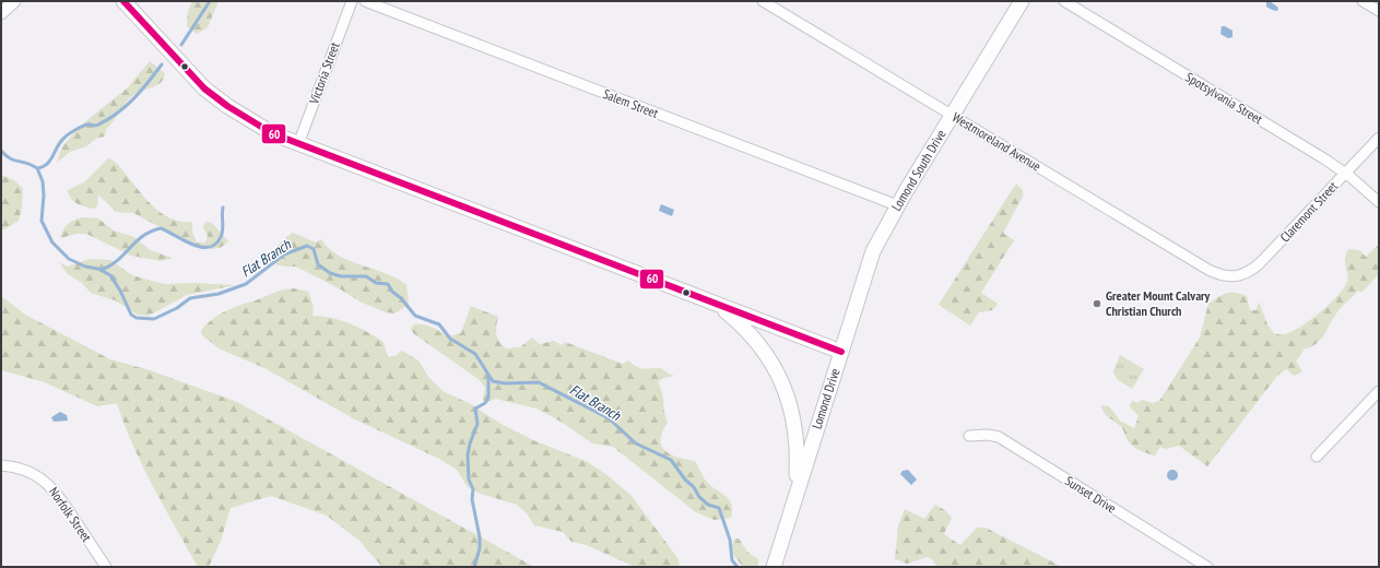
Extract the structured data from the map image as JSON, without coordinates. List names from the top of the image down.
{
  "streets": {
    "main road": ["Lomond South Drive", "Lomond Drive"],
    "street": [
      "Victoria Street",
      "Spotsylvania Street",
      "Salem Street",
      "Westmoreland Avenue",
      "Claremont Street",
      "Sunset Drive",
      "Norfolk Street"
    ]
  },
  "crossings": [
    ["Victoria Street", "Lomond Drive"],
    ["Spotsylvania Street", "Claremont Street"],
    ["Salem Street", "Lomond South Drive"],
    ["Westmoreland Avenue", "Lomond South Drive"],
    ["Westmoreland Avenue", "Claremont Street"],
    ["Lomond South Drive", "Lomond Drive"]
  ],
  "water": ["Flat Branch"],
  "places": ["Greater Mount Calvary Christian Church"],
  "lines": ["transit line 60"]
}
